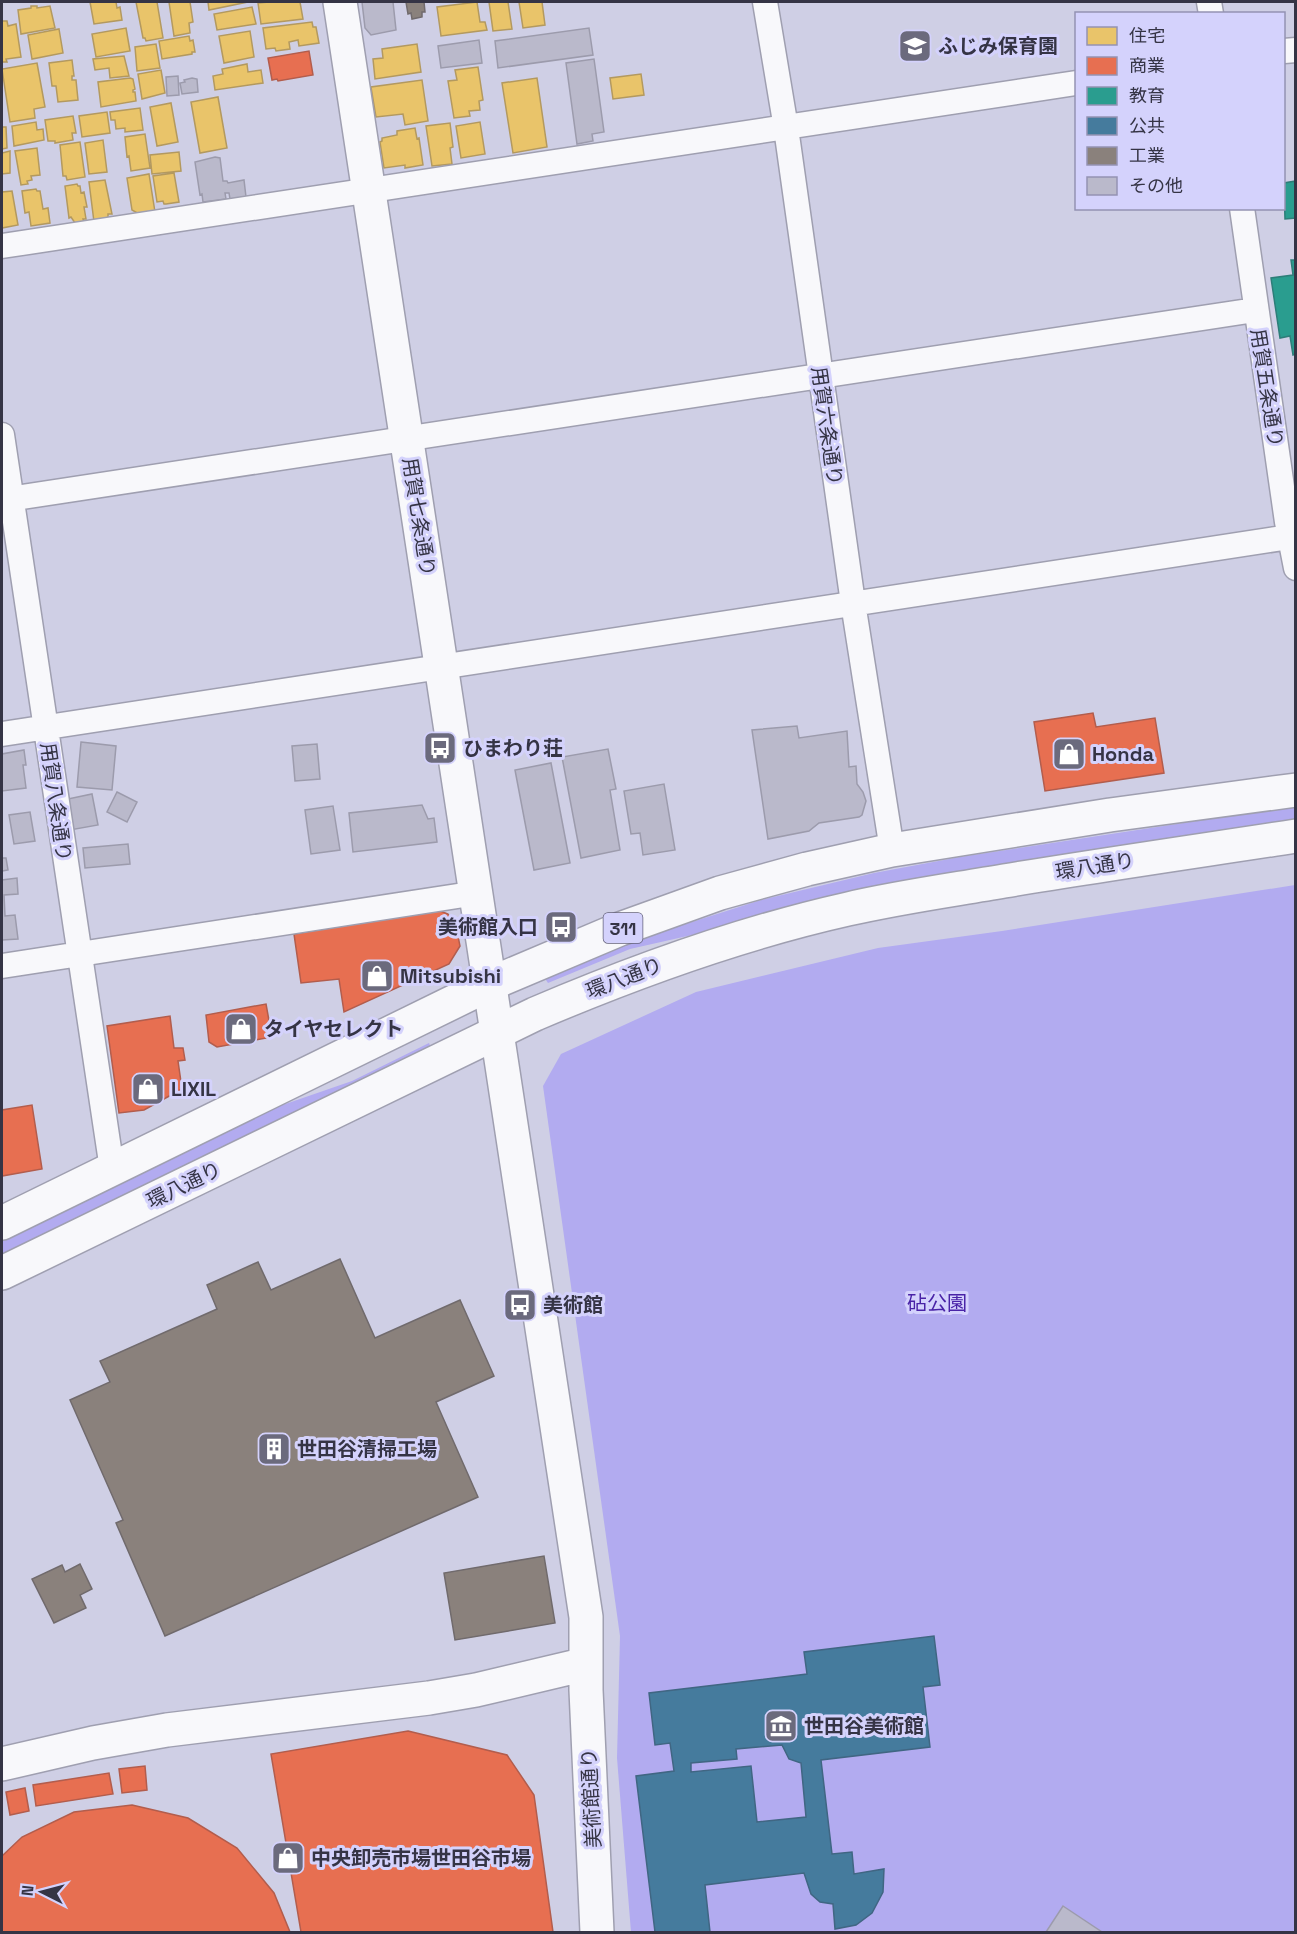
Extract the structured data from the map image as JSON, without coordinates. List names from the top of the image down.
{
  "streets": {
    "main road": [
      "用賀七条通り",
      "環八通り",
      "311",
      "美術館通り"
    ],
    "street": ["用賀五条通り", "用賀六条通り", "用賀八条通り"]
  },
  "crossings": [
    ["用賀六条通り", "311"],
    ["用賀七条通り", "環八通り"],
    ["用賀七条通り", "311"],
    ["用賀七条通り", "美術館通り"],
    ["用賀八条通り", "311"],
    ["環八通り", "美術館通り"]
  ],
  "parks": ["砧公園"],
  "places": {
    "school or university": ["ふじみ保育園"],
    "bus stop": ["ひまわり荘", "美術館入口", "美術館"],
    "shop": [
      "Honda",
      "Mitsubishi",
      "タイヤセレクト",
      "LIXIL",
      "中央卸売市場世田谷市場"
    ],
    "building": ["世田谷清掃工場"],
    "museum": ["世田谷美術館"]
  },
  "legend": [
    "住宅",
    "商業",
    "教育",
    "公共",
    "工業",
    "その他"
  ],
  "north": "left"
}
